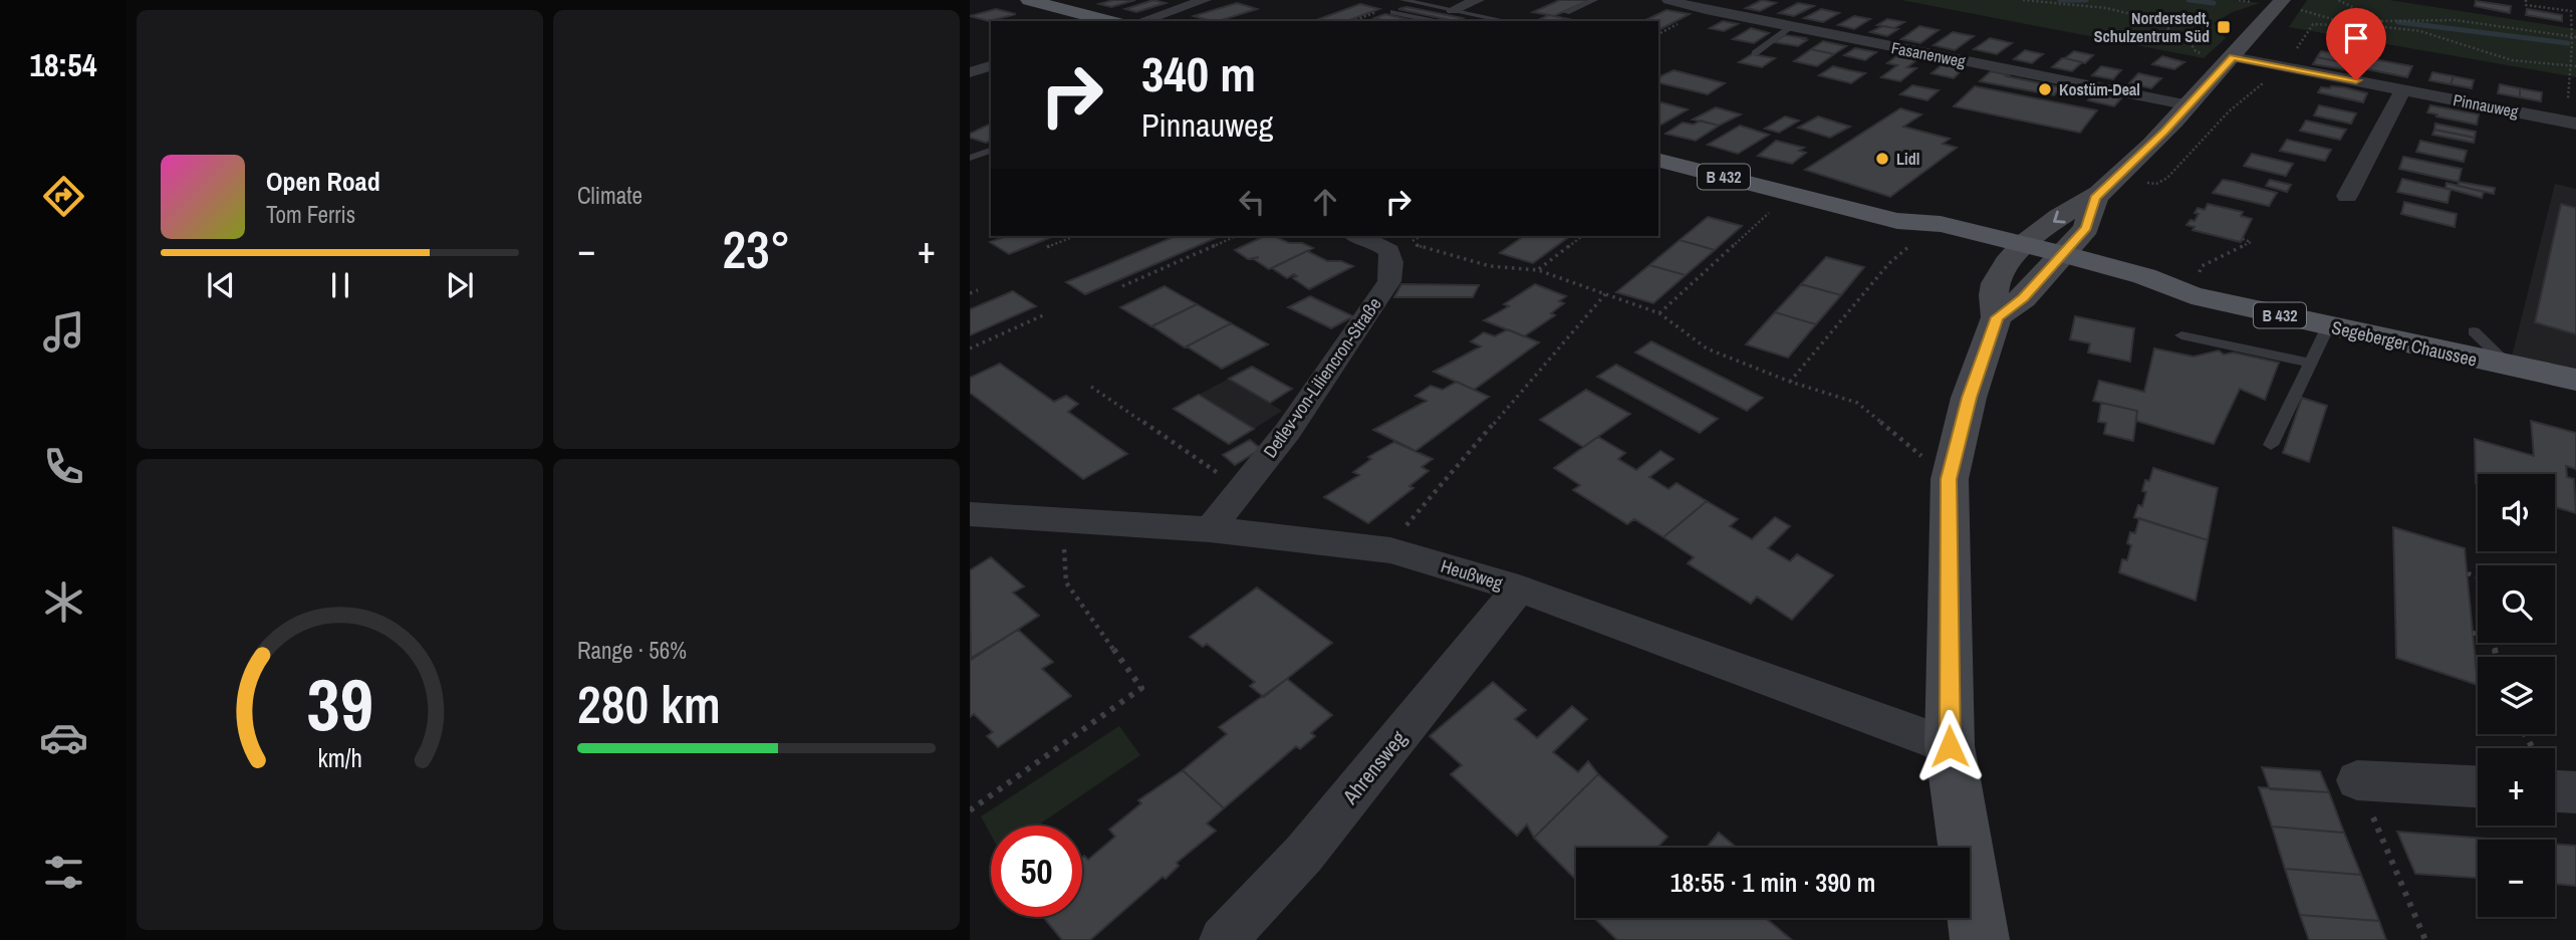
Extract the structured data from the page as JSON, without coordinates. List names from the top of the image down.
{
  "streets": {
    "main road": ["B 432", "Segeberger Chaussee"],
    "street": [
      "Fasanenweg",
      "Pinnauweg",
      "Detlev-von-Liliencron-Straße",
      "Heußweg",
      "Ahrensweg"
    ]
  },
  "crossings": [
    ["Detlev-von-Liliencron-Straße", "Heußweg"],
    ["Heußweg", "Ahrensweg"]
  ],
  "places": {
    "transit": ["Norderstedt, Schulzentrum Süd"],
    "other": ["Kostüm-Deal", "Lidl"]
  },
  "page": {
    "tabs": "18:54",
    "tile": [
      "Climate",
      ["Range · 56%", "280 km"]
    ],
    "turn": ["340 m", "Pinnauweg"],
    "song": ["Open Road", "Tom Ferris"],
    "heat": ["−", "23°", "+"],
    "map_buttons": ["+", "−"],
    "limit": "50",
    "trip": "18:55 · 1 min · 390 m",
    "gauge": ["39", "km/h"]
  }
}
